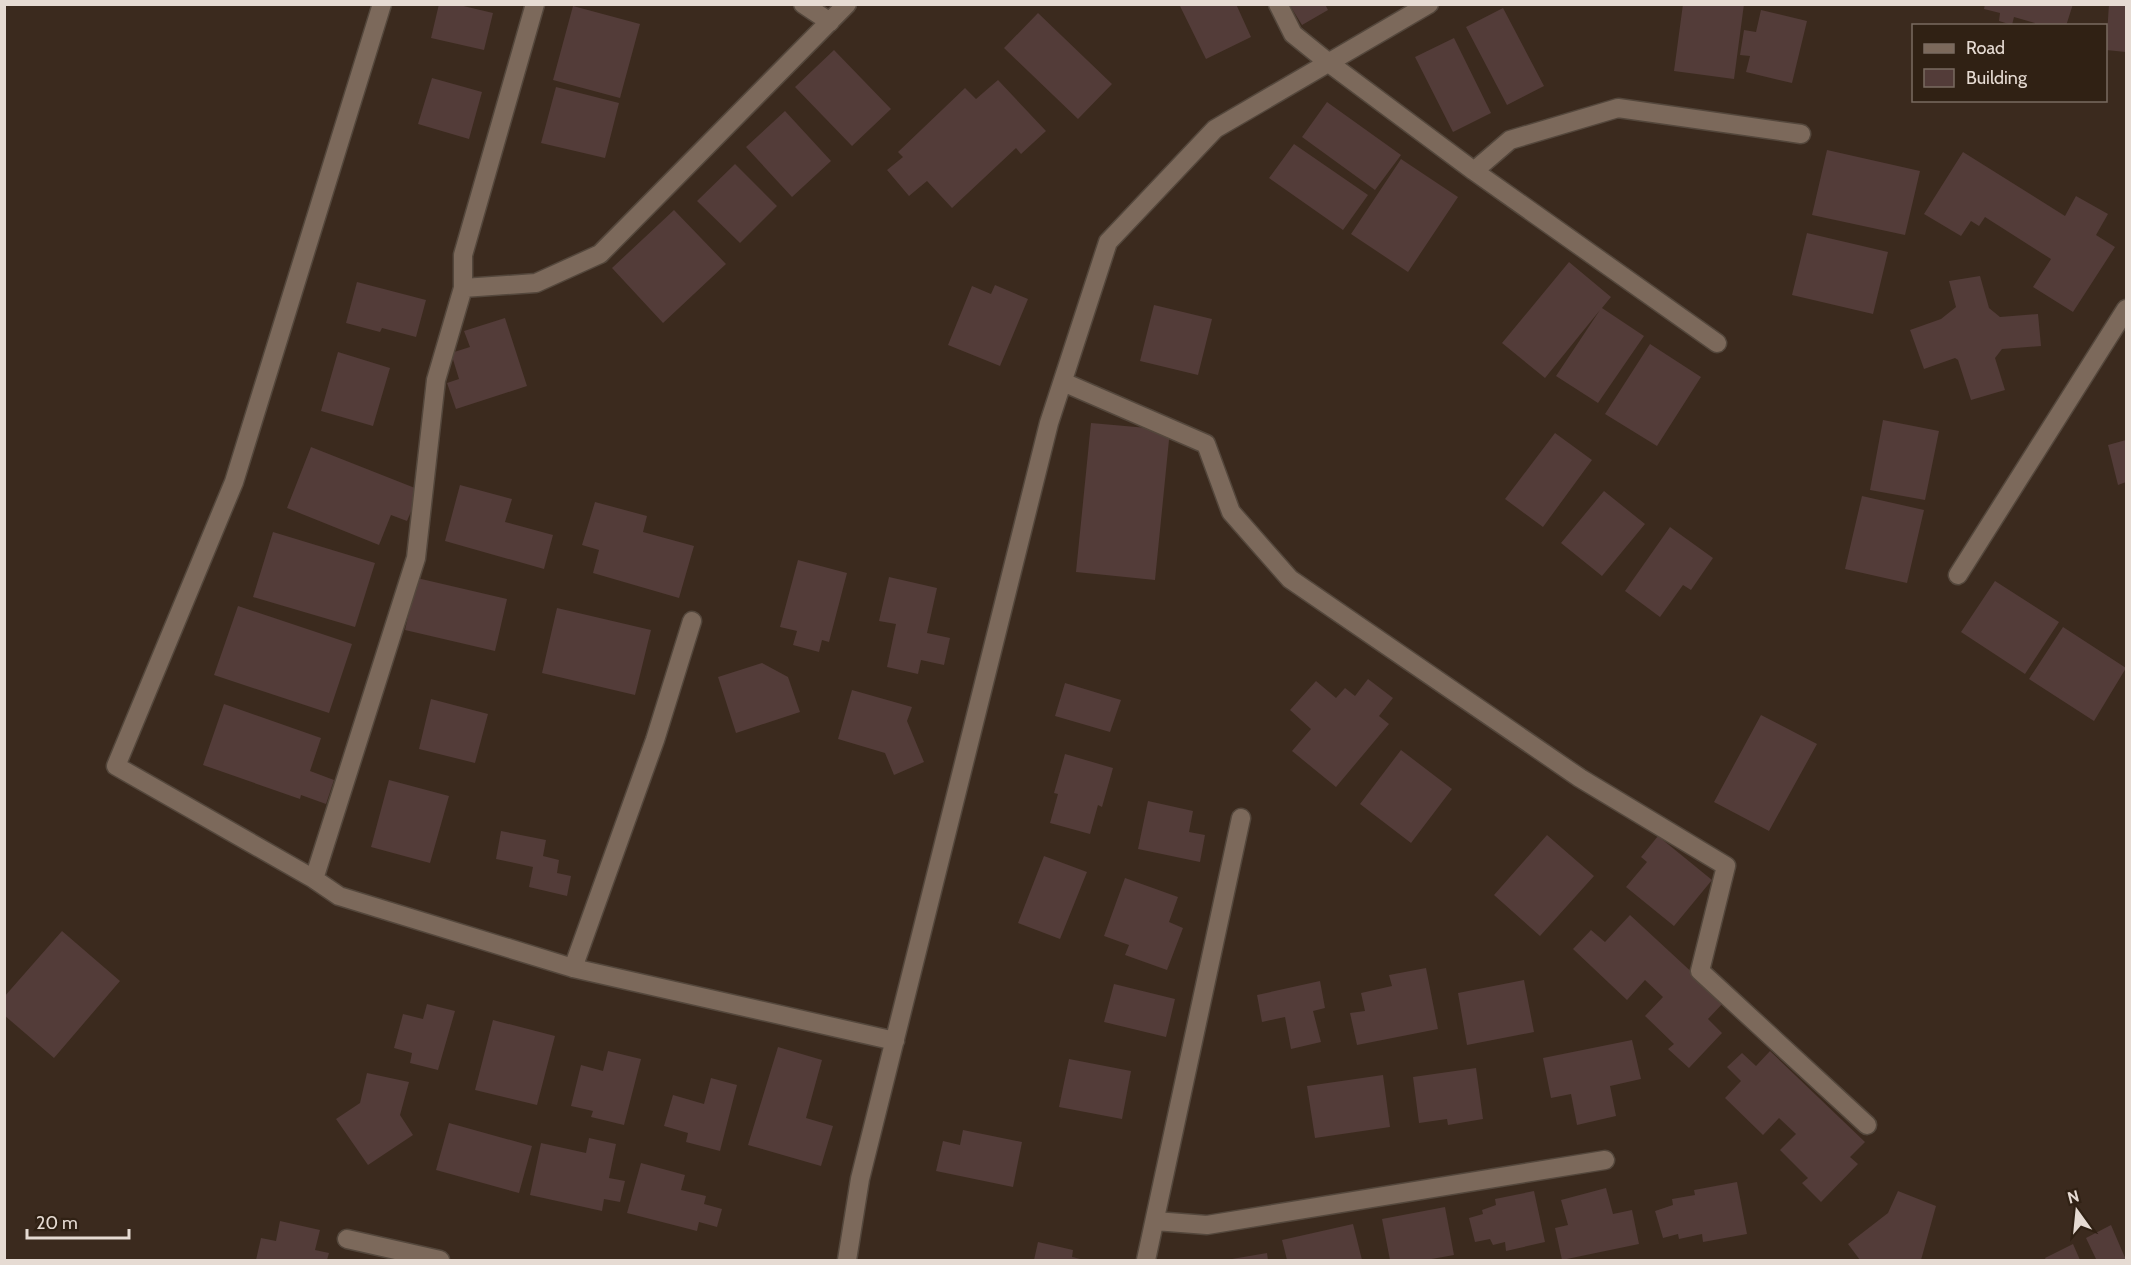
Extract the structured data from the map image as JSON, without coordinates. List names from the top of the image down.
{
  "legend": ["Road", "Building"],
  "scale_bar": "20 m",
  "north": "top"
}
